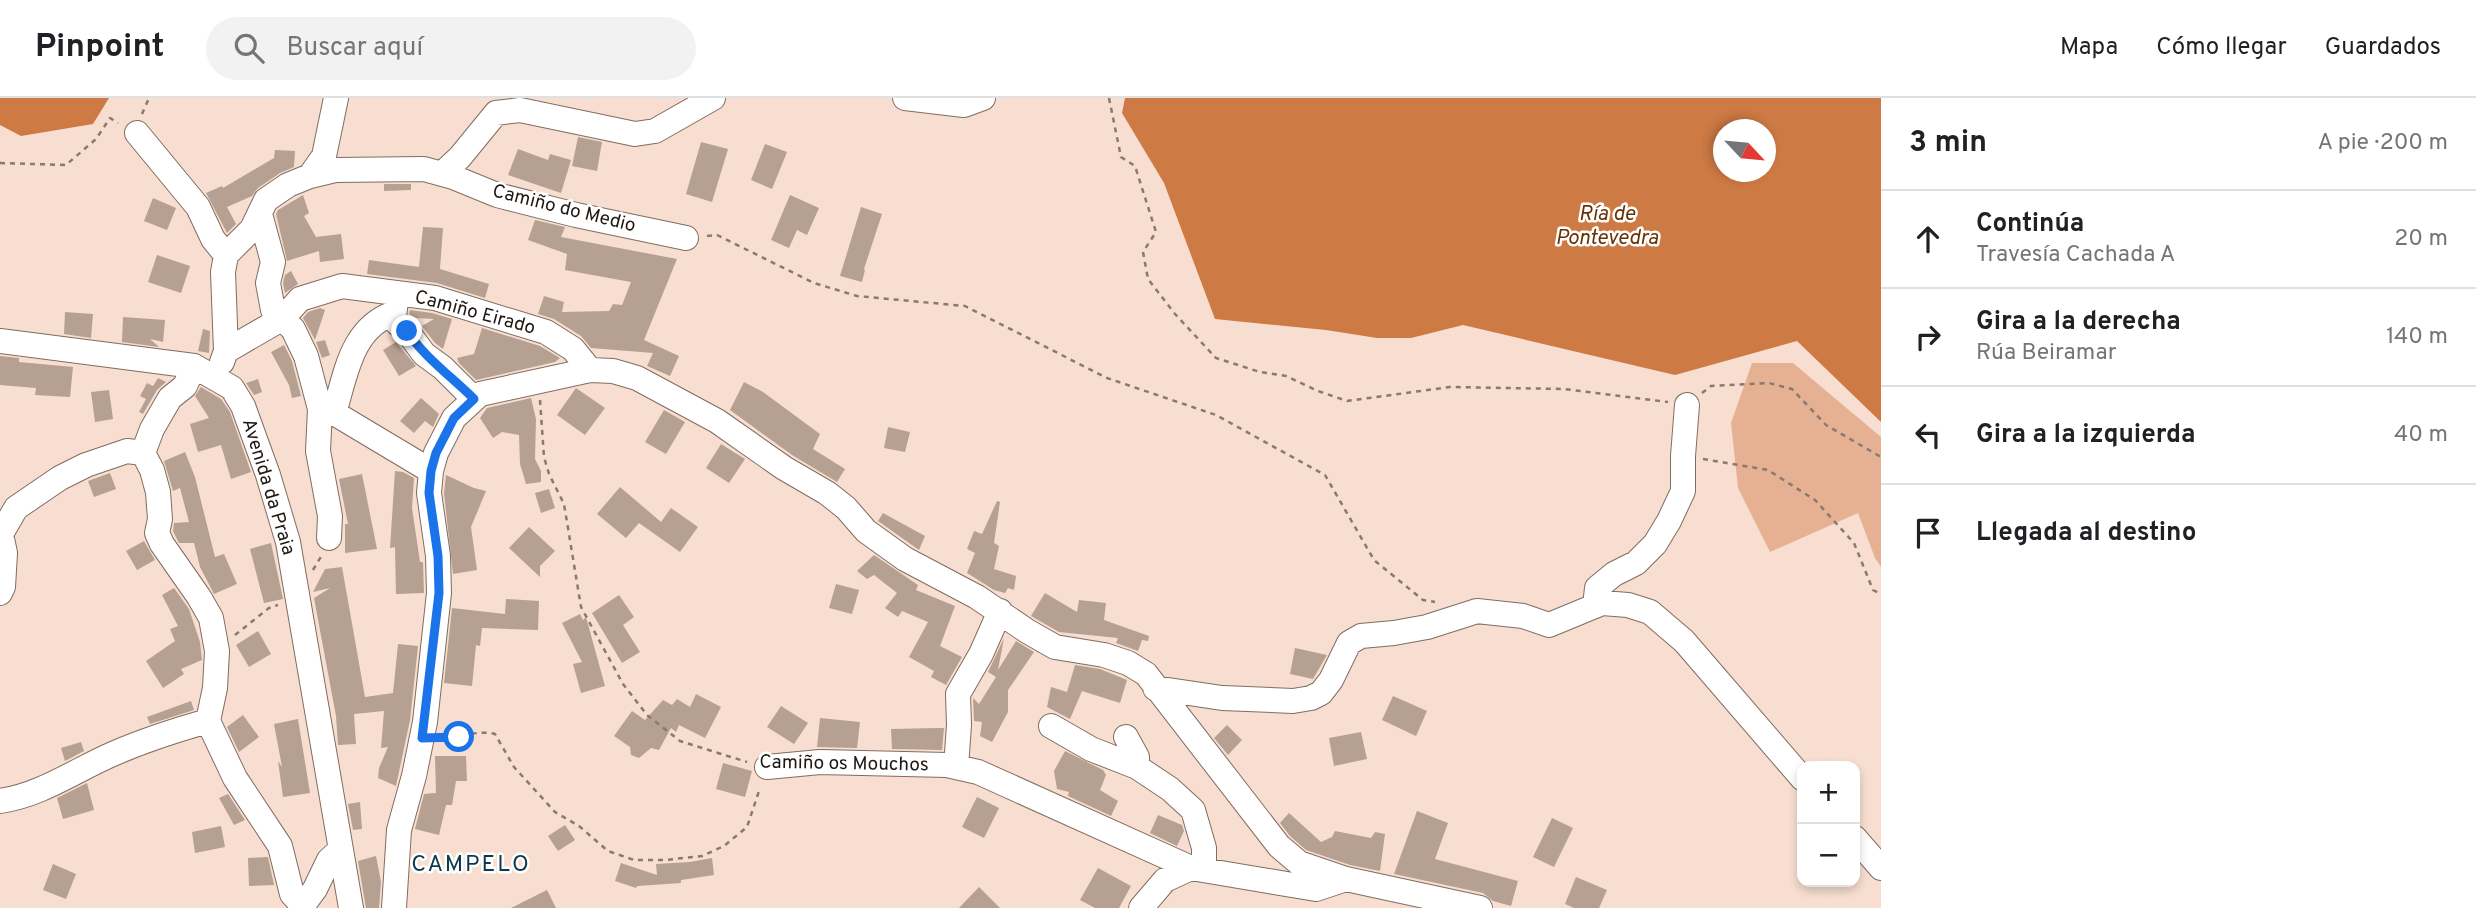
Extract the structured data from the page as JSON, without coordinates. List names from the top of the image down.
{
  "streets": {
    "street": [
      "Camiño do Medio",
      "Camiño Eirado",
      "Avenida da Praia",
      "Camiño os Mouchos"
    ]
  },
  "districts": ["CAMPELO"],
  "water": ["Ría de Pontevedra"],
  "north": "bottom right",
  "page": {
    "header": "Pinpoint",
    "search": "Buscar aquí",
    "nav": ["Mapa", "Cómo llegar", "Guardados"],
    "heading": ["3 min", "A pie · 200 m"],
    "list": [
      ["Continúa", "Travesía Cachada A", "20 m"],
      ["Gira a la derecha", "Rúa Beiramar", "140 m"],
      ["Gira a la izquierda", "40 m"],
      "Llegada al destino"
    ],
    "map_buttons": ["+", "−"]
  }
}
